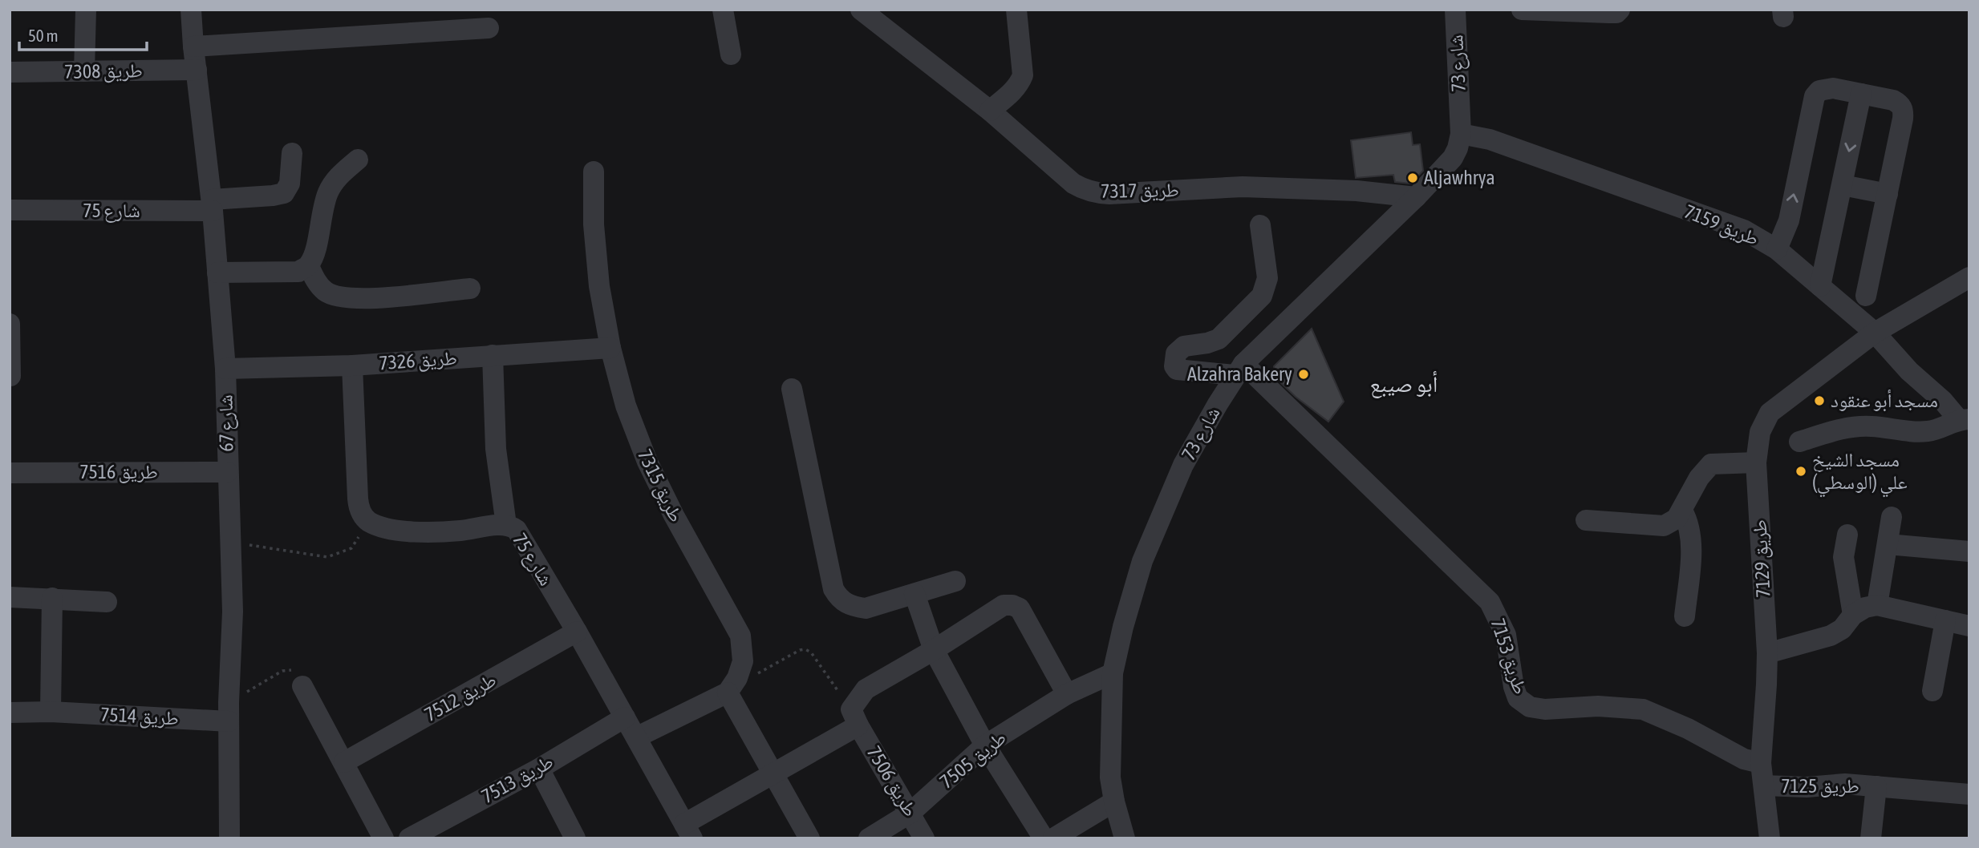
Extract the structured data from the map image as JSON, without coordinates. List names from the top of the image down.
{
  "streets": {
    "street": [
      "شارع 73",
      "طريق 7308",
      "طريق 7317",
      "شارع 75",
      "طريق 7159",
      "طريق 7326",
      "شارع 67",
      "طريق 7516",
      "طريق 7315",
      "طريق 7129",
      "طريق 7153",
      "طريق 7512",
      "طريق 7514",
      "طريق 7505",
      "طريق 7513",
      "طريق 7506",
      "طريق 7125"
    ]
  },
  "crossings": [
    ["شارع 73", "طريق 7317"],
    ["شارع 73", "طريق 7159"],
    ["شارع 73", "طريق 7153"],
    ["شارع 73", "طريق 7505"],
    ["طريق 7308", "شارع 67"],
    ["شارع 75", "شارع 67"],
    ["شارع 75", "طريق 7512"],
    ["شارع 75", "طريق 7505"],
    ["شارع 75", "طريق 7513"],
    ["شارع 75", "طريق 7506"],
    ["طريق 7159", "طريق 7129"],
    ["طريق 7326", "شارع 67"],
    ["طريق 7326", "طريق 7315"],
    ["شارع 67", "طريق 7516"],
    ["شارع 67", "طريق 7514"],
    ["طريق 7129", "طريق 7153"],
    ["طريق 7129", "طريق 7125"],
    ["طريق 7505", "طريق 7506"]
  ],
  "districts": ["أبو صيبع"],
  "places": [
    "Aljawhrya",
    "Alzahra Bakery",
    "مسجد أبو عنقود",
    "مسجد الشيخ علي (الوسطي)"
  ],
  "scale_bar": "50 m"
}
